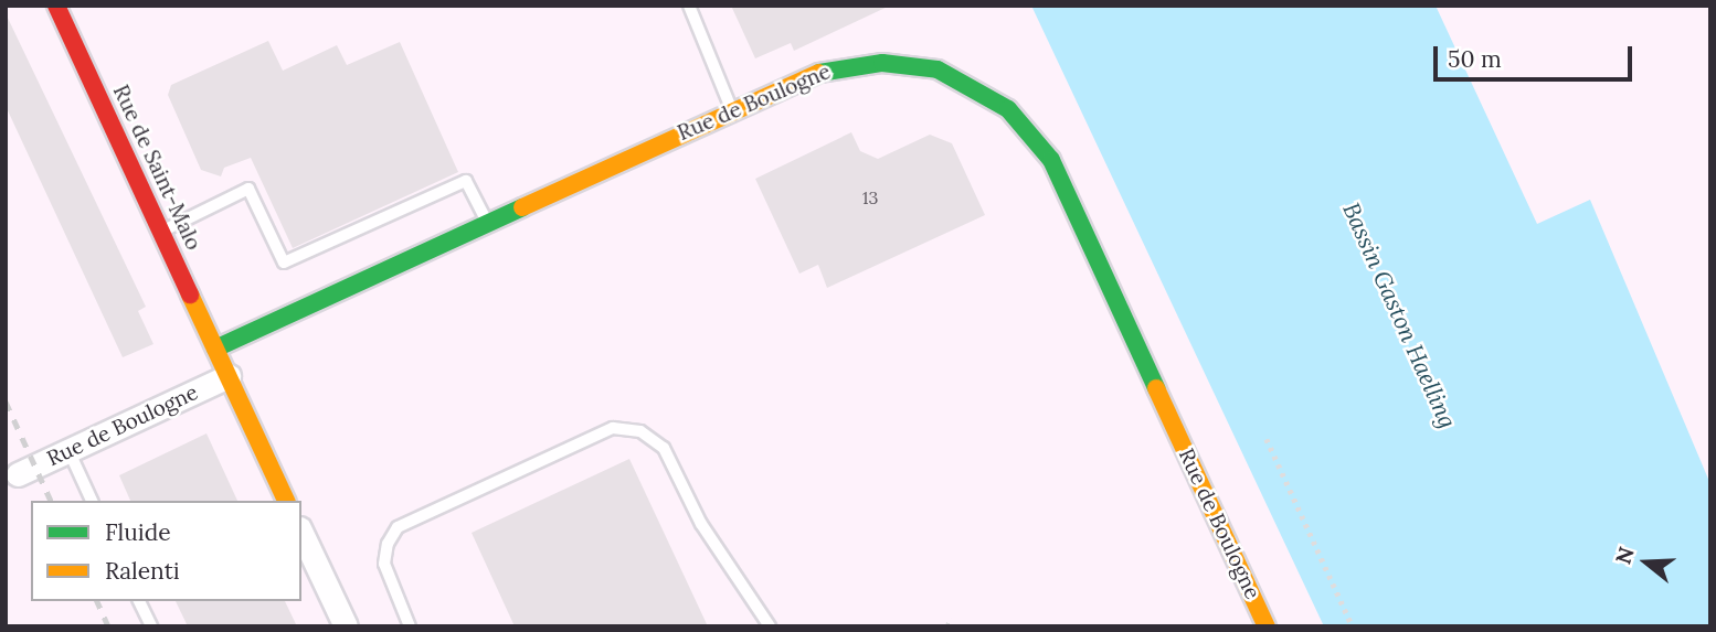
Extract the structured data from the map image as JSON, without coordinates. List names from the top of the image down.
{
  "streets": {
    "street": ["Rue de Boulogne", "Rue de Saint-Malo"]
  },
  "crossings": [
    ["Rue de Boulogne", "Rue de Saint-Malo"]
  ],
  "water": ["Bassin Gaston Haelling"],
  "house_numbers": ["13"],
  "legend": ["Fluide", "Ralenti"],
  "scale_bar": "50 m",
  "north": "left"
}
